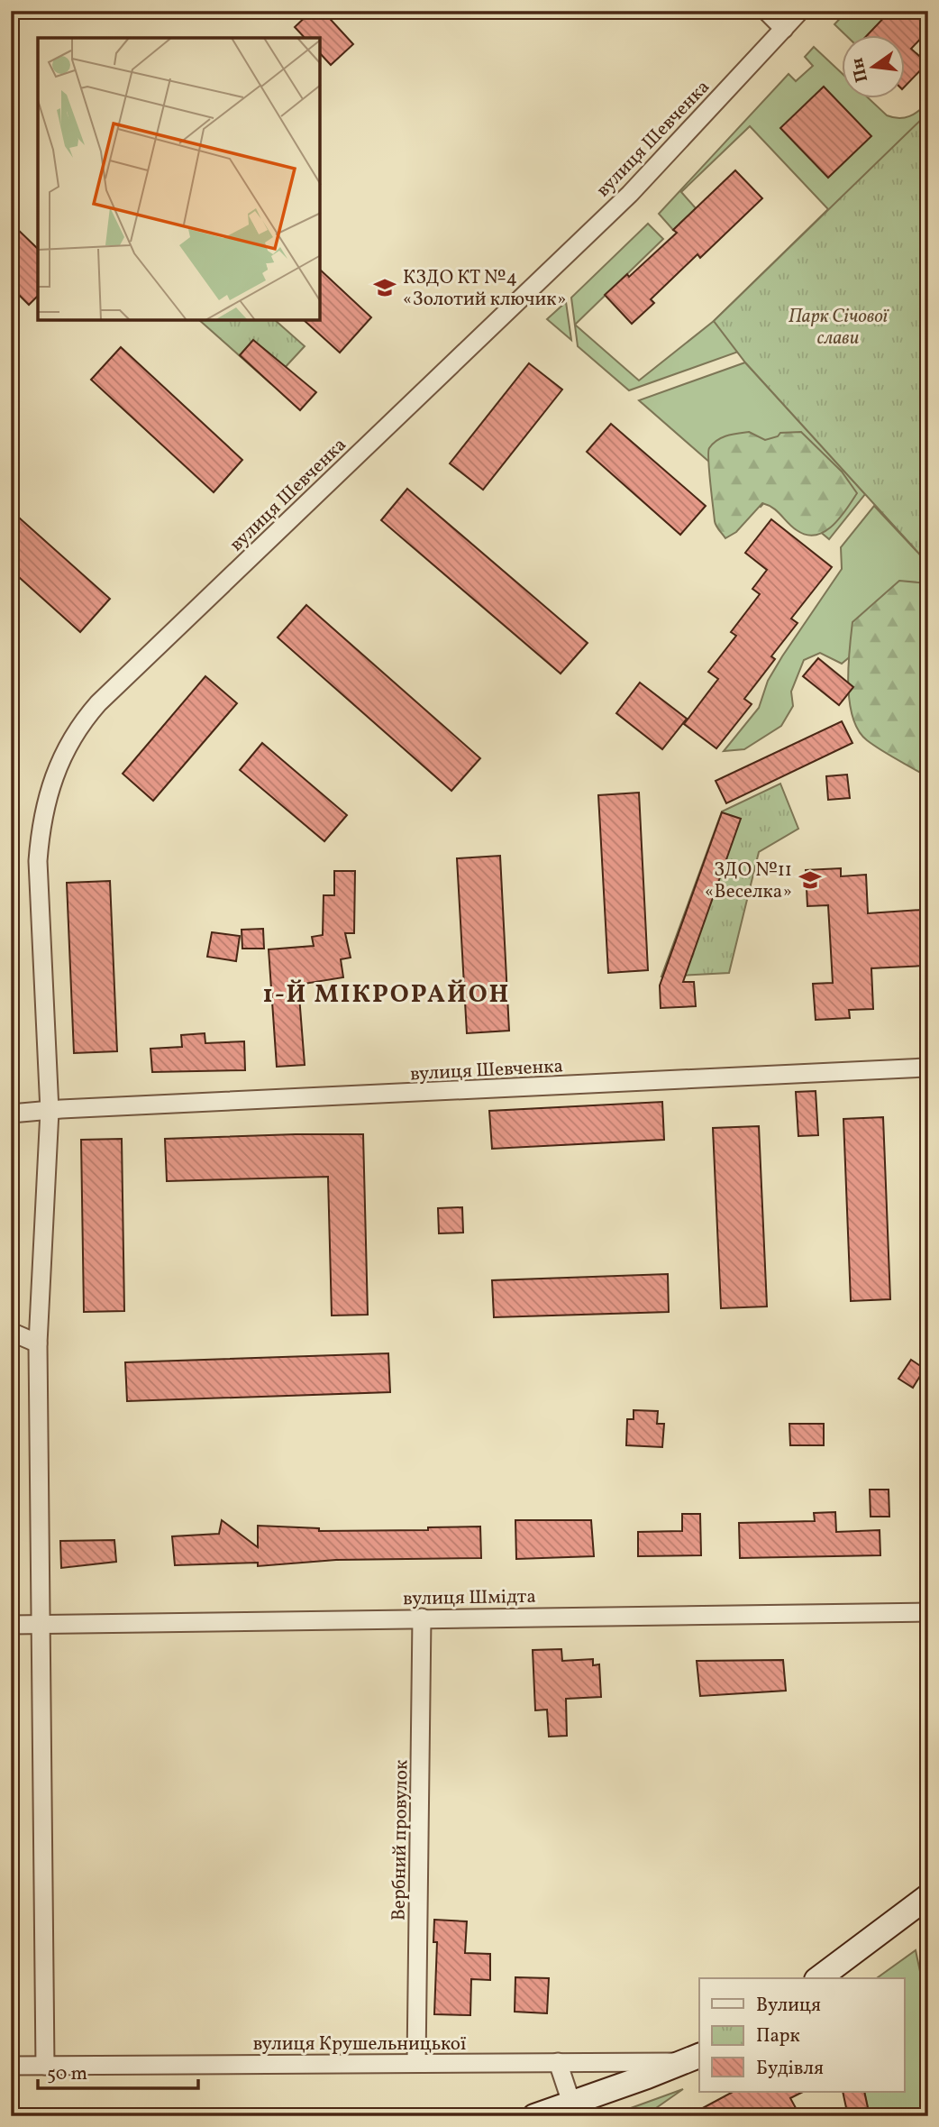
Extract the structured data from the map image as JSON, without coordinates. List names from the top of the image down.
{
  "streets": {
    "street": [
      "вулиця Шевченка",
      "вулиця Шмідта",
      "Вербний провулок",
      "вулиця Крушельницької"
    ]
  },
  "crossings": [
    ["вулиця Шевченка", "вулиця Шмідта"],
    ["вулиця Шевченка", "вулиця Крушельницької"],
    ["вулиця Шмідта", "Вербний провулок"],
    ["Вербний провулок", "вулиця Крушельницької"]
  ],
  "districts": ["1-Й МІКРОРАЙОН"],
  "parks": ["Парк Січової слави"],
  "places": {
    "school or university": ["КЗДО КТ №4 «Золотий ключик»", "ЗДО №11 «Веселка»"]
  },
  "legend": ["Вулиця", "Парк", "Будівля"],
  "scale_bar": "50 m",
  "north": "left"
}
